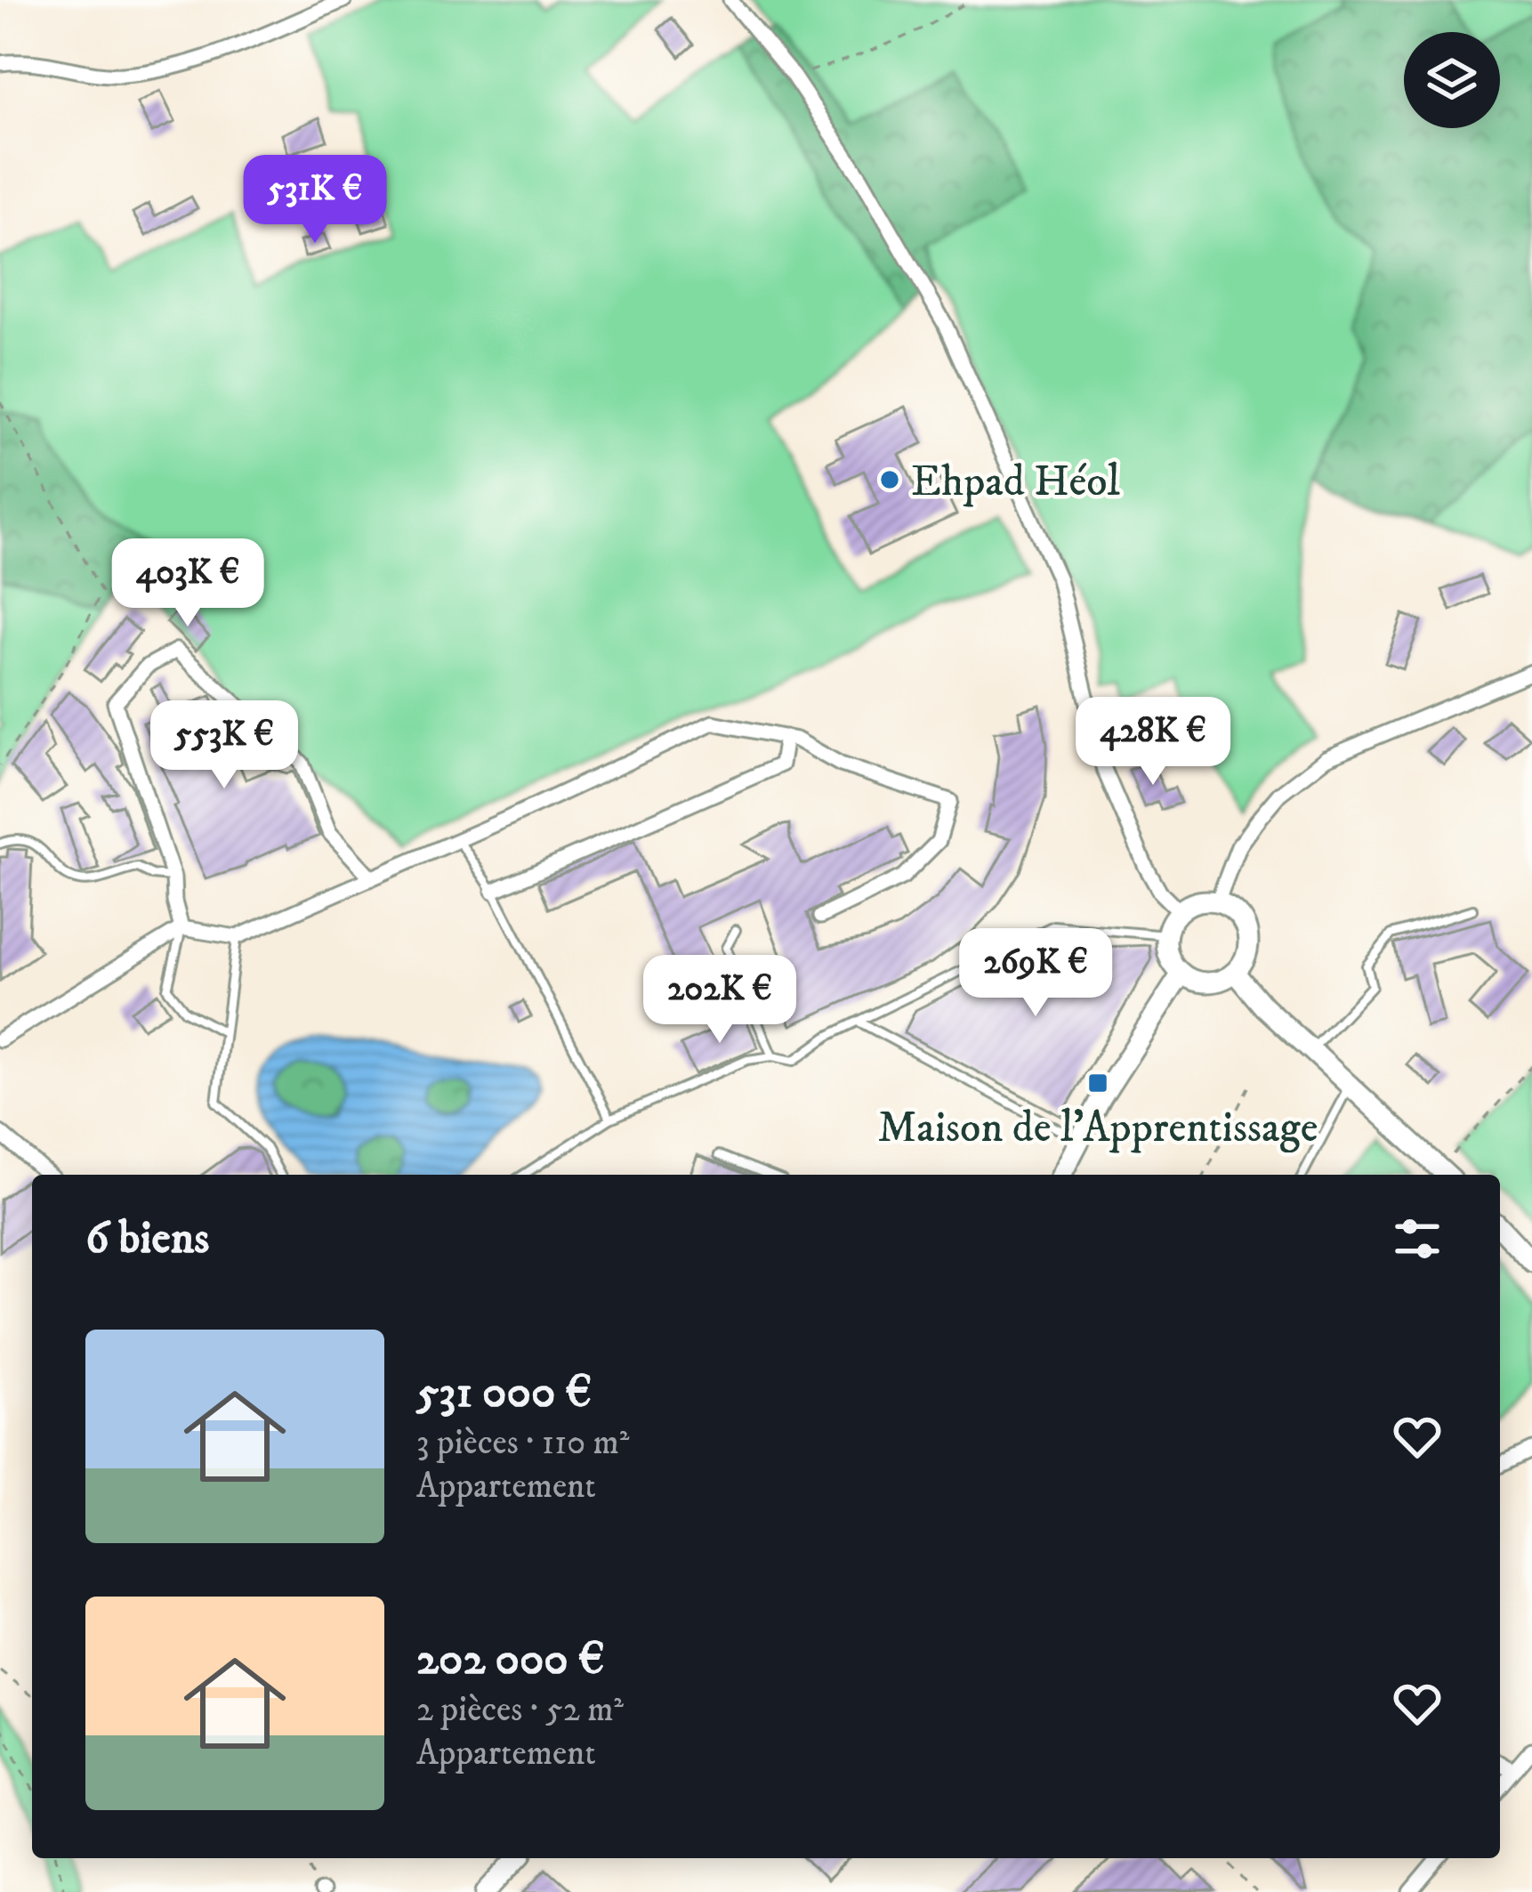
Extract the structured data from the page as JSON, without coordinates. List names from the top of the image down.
{
  "places": {
    "other": ["Ehpad Héol"],
    "transit": ["Maison de l'Apprentissage"]
  },
  "page": {
    "price": [
      "531K €",
      "403K €",
      "428K €",
      "553K €",
      "269K €",
      "202K €"
    ],
    "heading": "6 biens",
    "list": [
      {
        "name": "531 000 €",
        "note": "3 pièces · 110 m² · Appartement"
      },
      {
        "name": "202 000 €",
        "note": "2 pièces · 52 m² · Appartement"
      }
    ]
  }
}
